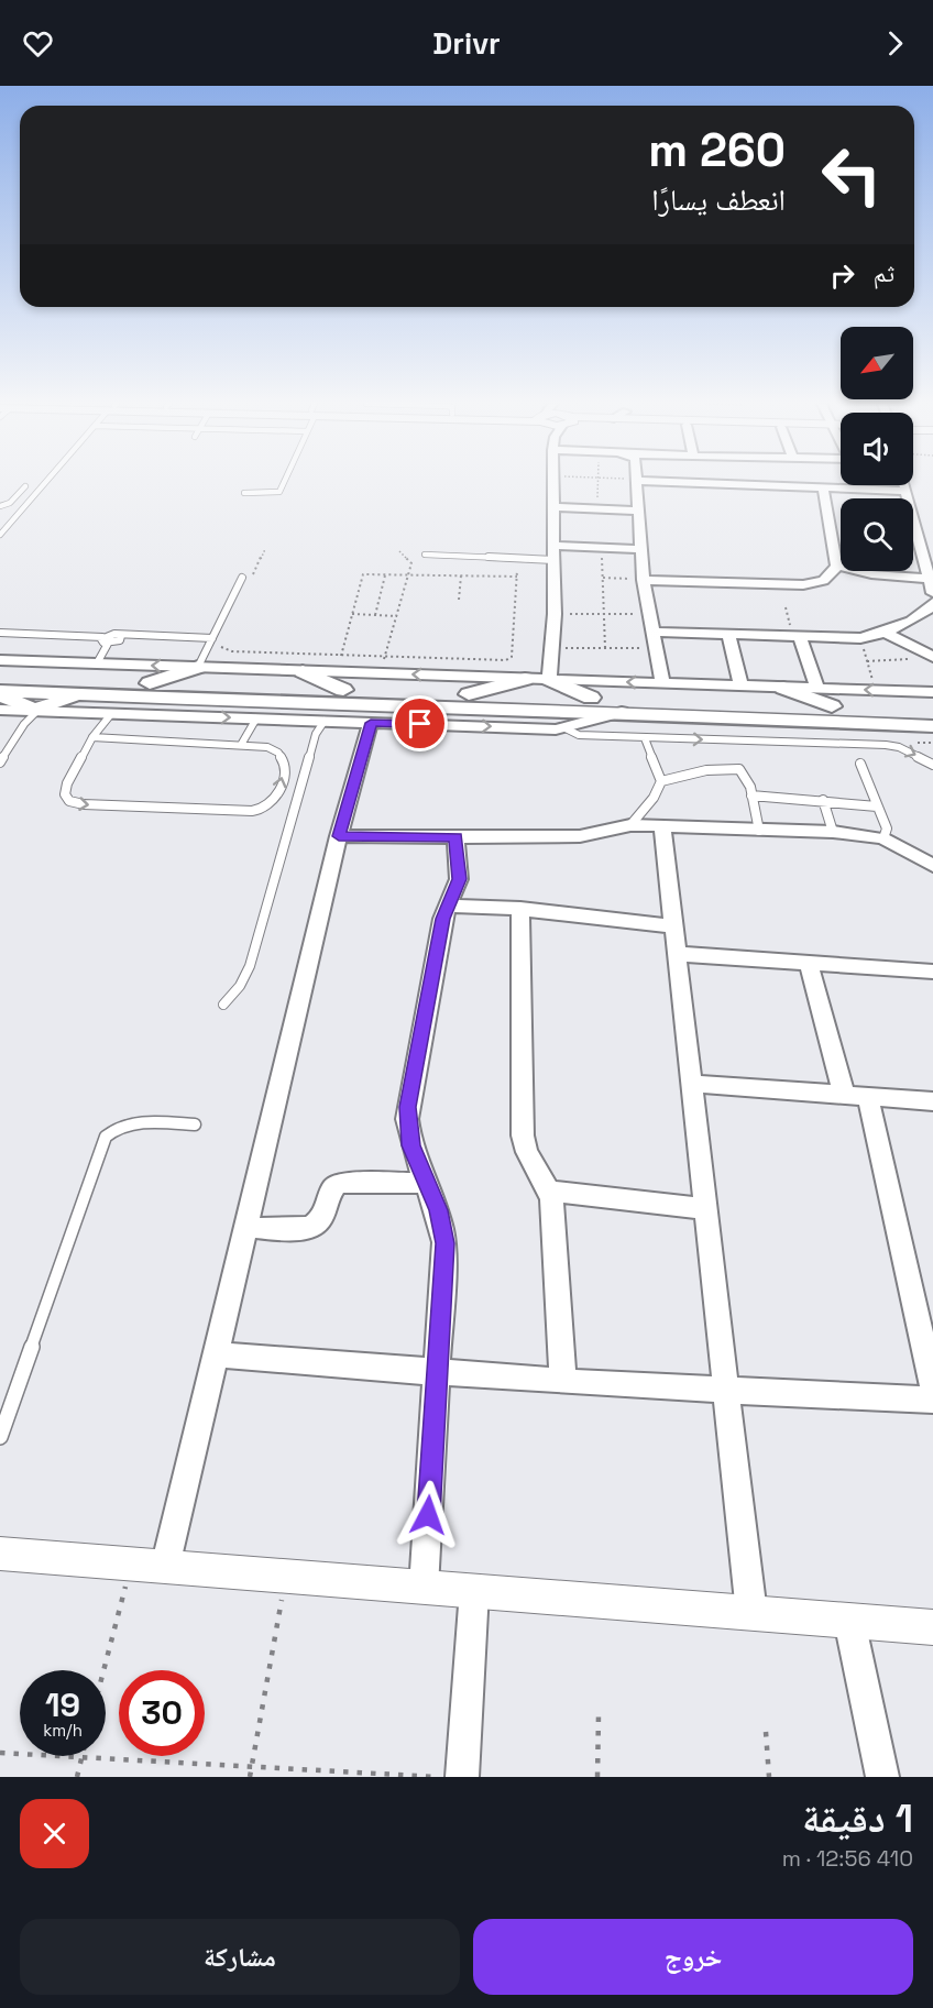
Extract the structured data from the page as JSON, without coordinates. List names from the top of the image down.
{
  "north": "bottom left",
  "page": {
    "header": "Drivr",
    "turn": ["260 m", "انعطف يسارًا"],
    "then": "ثم",
    "speed": "19 km/h",
    "limit": "30",
    "heading": ["1 دقيقة", "410 m · 12:56"],
    "buttons": ["خروج", "مشاركة"]
  }
}
